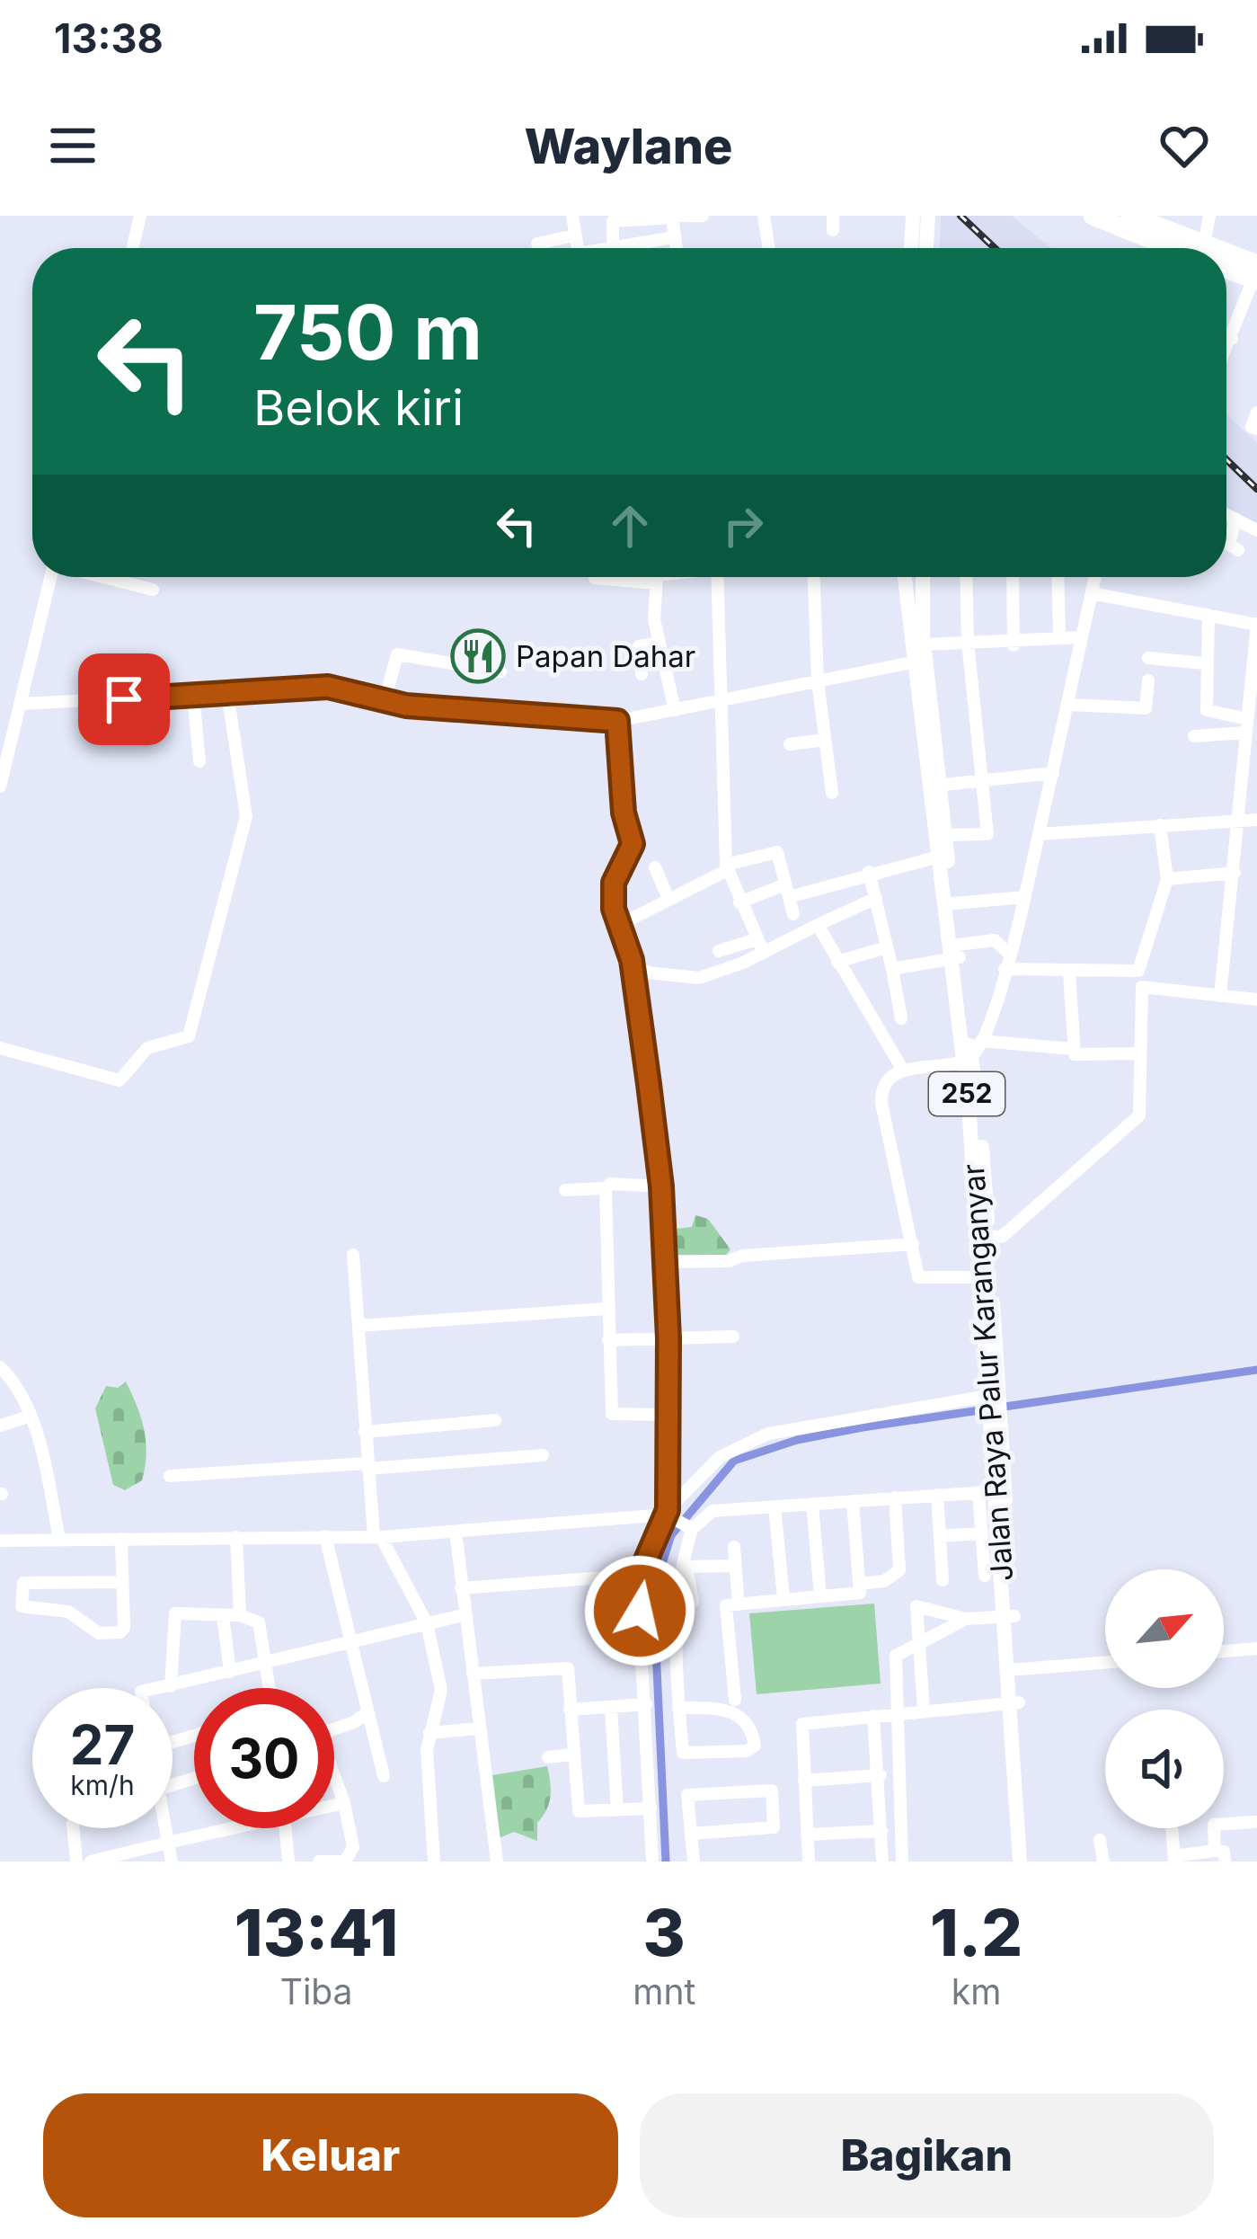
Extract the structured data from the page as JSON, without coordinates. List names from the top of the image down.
{
  "streets": {
    "main road": ["252", "Jalan Raya Palur Karanganyar"]
  },
  "places": {
    "restaurant": ["Papan Dahar"]
  },
  "north": "top right",
  "page": {
    "status": "13:38",
    "header": "Waylane",
    "turn": ["750 m", "Belok kiri"],
    "speed": "27 km/h",
    "limit": "30",
    "eta": [
      "13:41",
      "Tiba",
      "3",
      "mnt",
      "1.2",
      "km"
    ],
    "buttons": ["Keluar", "Bagikan"]
  }
}
